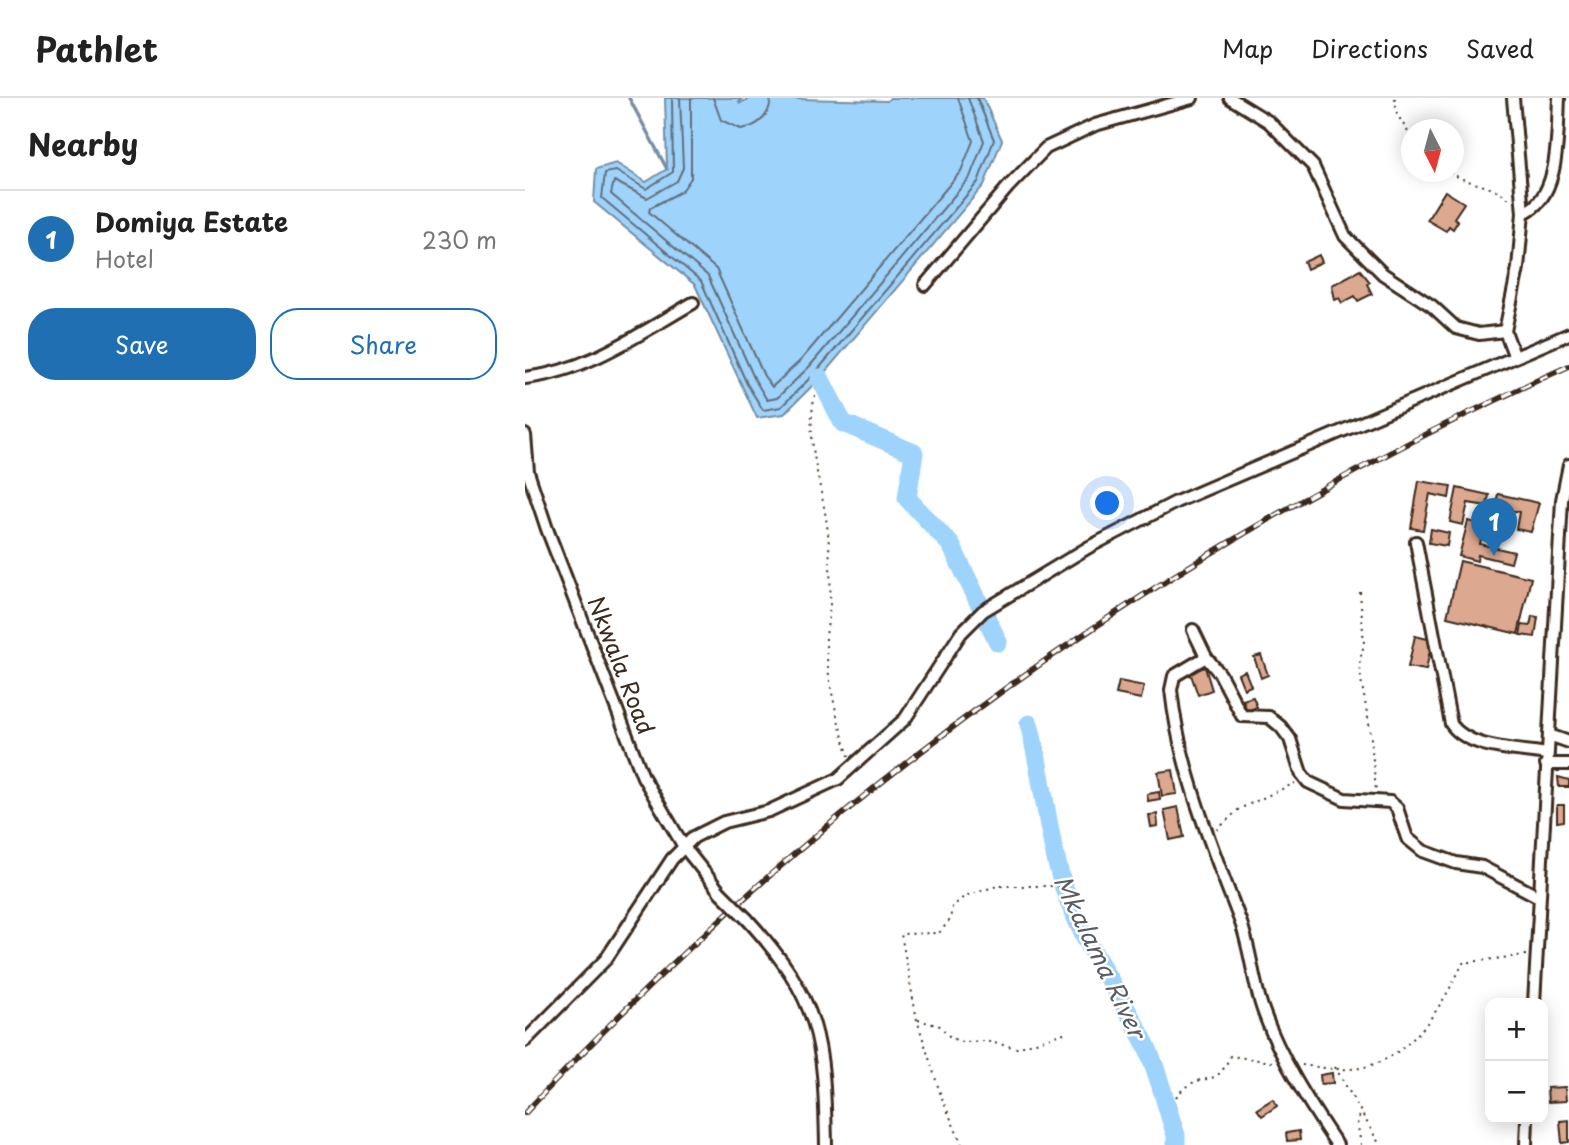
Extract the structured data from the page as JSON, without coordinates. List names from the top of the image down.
{
  "streets": {
    "street": ["Nkwala Road"]
  },
  "water": ["Mkalama River"],
  "north": "bottom",
  "page": {
    "header": "Pathlet",
    "nav": ["Map", "Directions", "Saved"],
    "heading": "Nearby",
    "list": [
      {
        "mark": "1",
        "name": "Domiya Estate",
        "note": "Hotel",
        "value": "230 m"
      }
    ],
    "buttons": ["Save", "Share"],
    "pins": "1",
    "map_buttons": ["+", "−"]
  }
}
